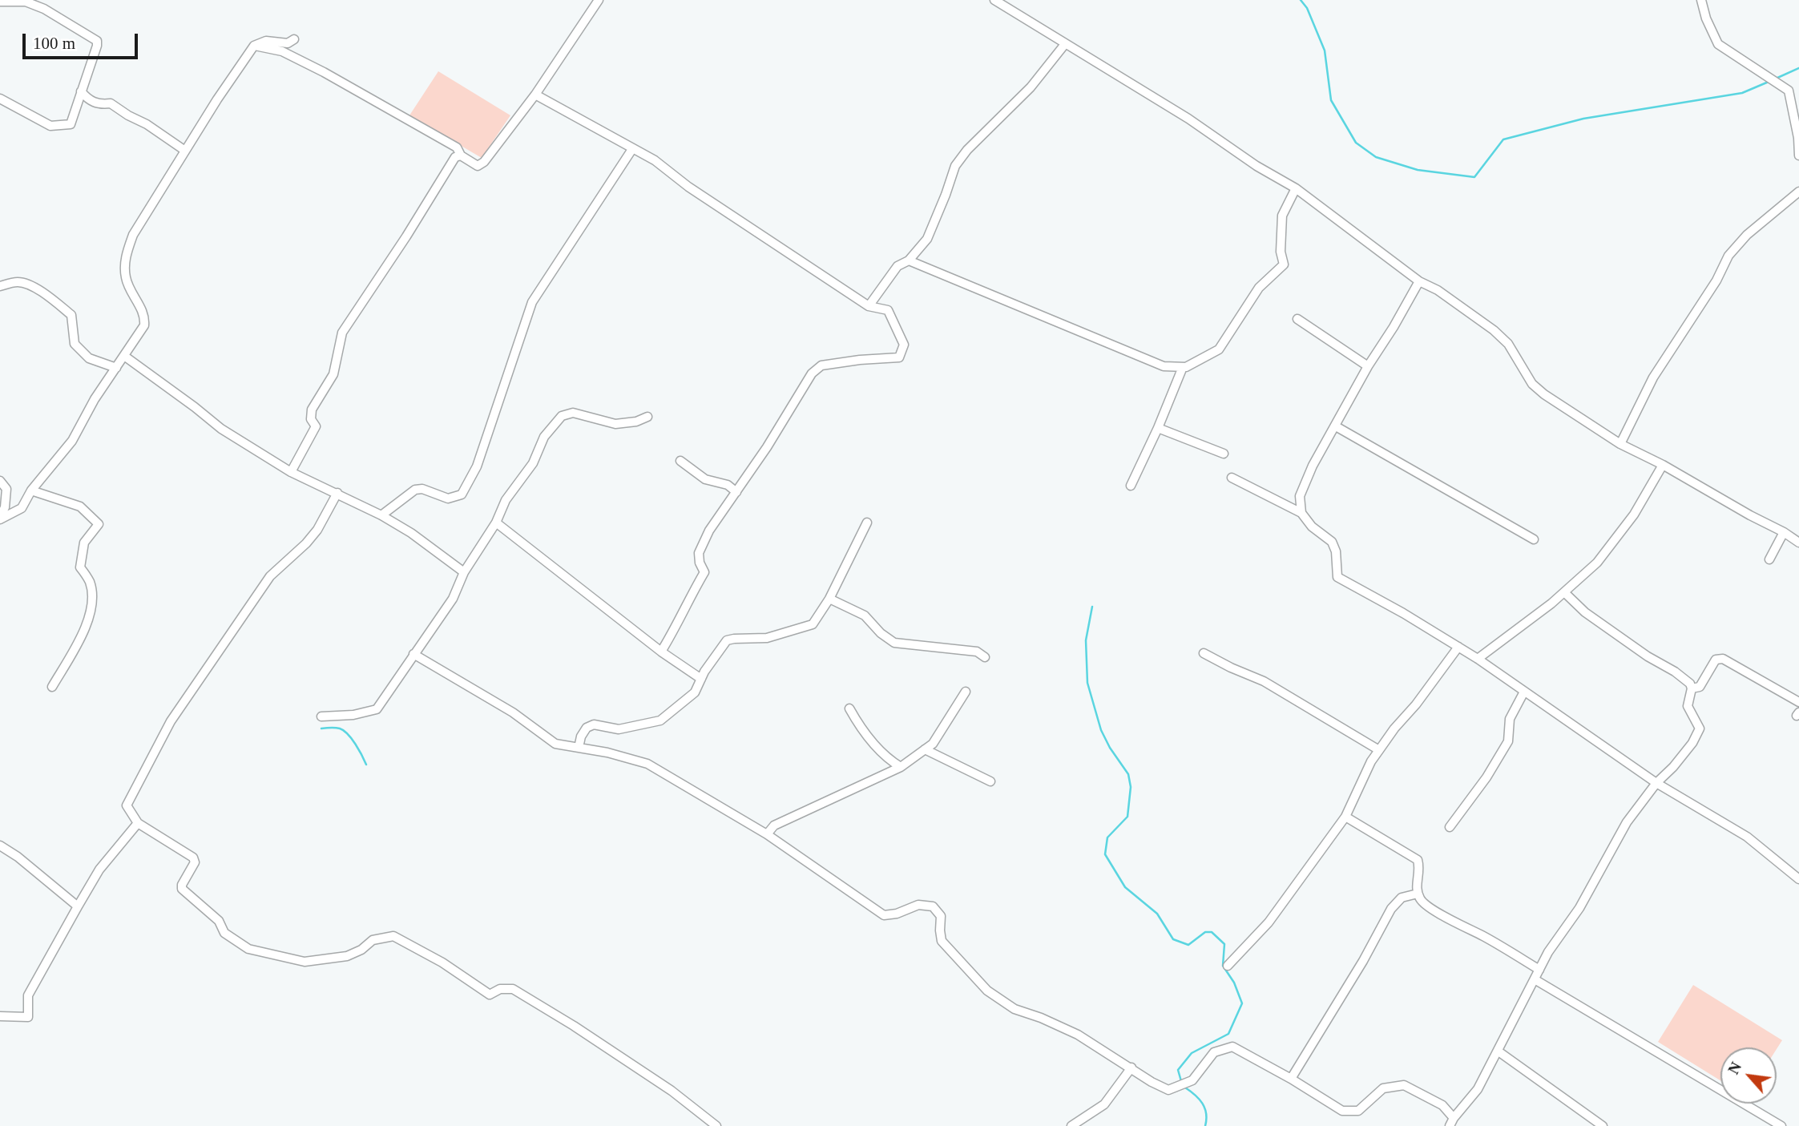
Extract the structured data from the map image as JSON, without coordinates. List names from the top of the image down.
{
  "scale_bar": "100 m",
  "north": "top left"
}
